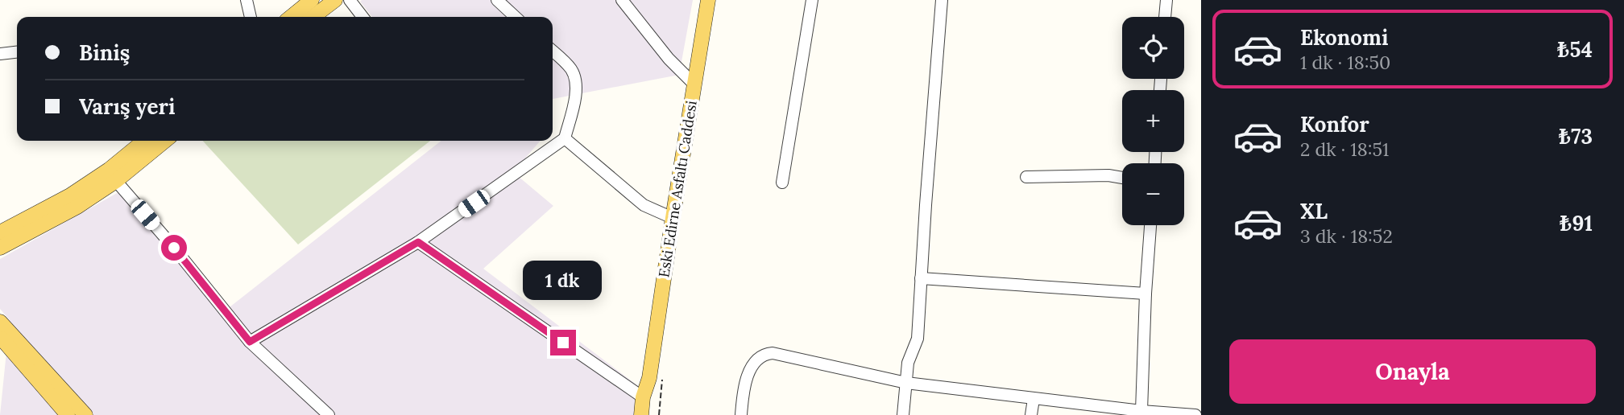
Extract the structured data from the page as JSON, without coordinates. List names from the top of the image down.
{
  "streets": {
    "main road": ["Eski Edirne Asfaltı Caddesi"]
  },
  "page": {
    "list": [
      {
        "name": "Ekonomi",
        "note": "1 dk · 18:50",
        "value": "₺54"
      },
      {
        "name": "Konfor",
        "note": "2 dk · 18:51",
        "value": "₺73"
      },
      {
        "name": "XL",
        "note": "3 dk · 18:52",
        "value": "₺91"
      }
    ],
    "map_buttons": ["+", "−"],
    "banner": ["Biniş", "Varış yeri"],
    "bubble": "1 dk",
    "buttons": "Onayla"
  }
}
